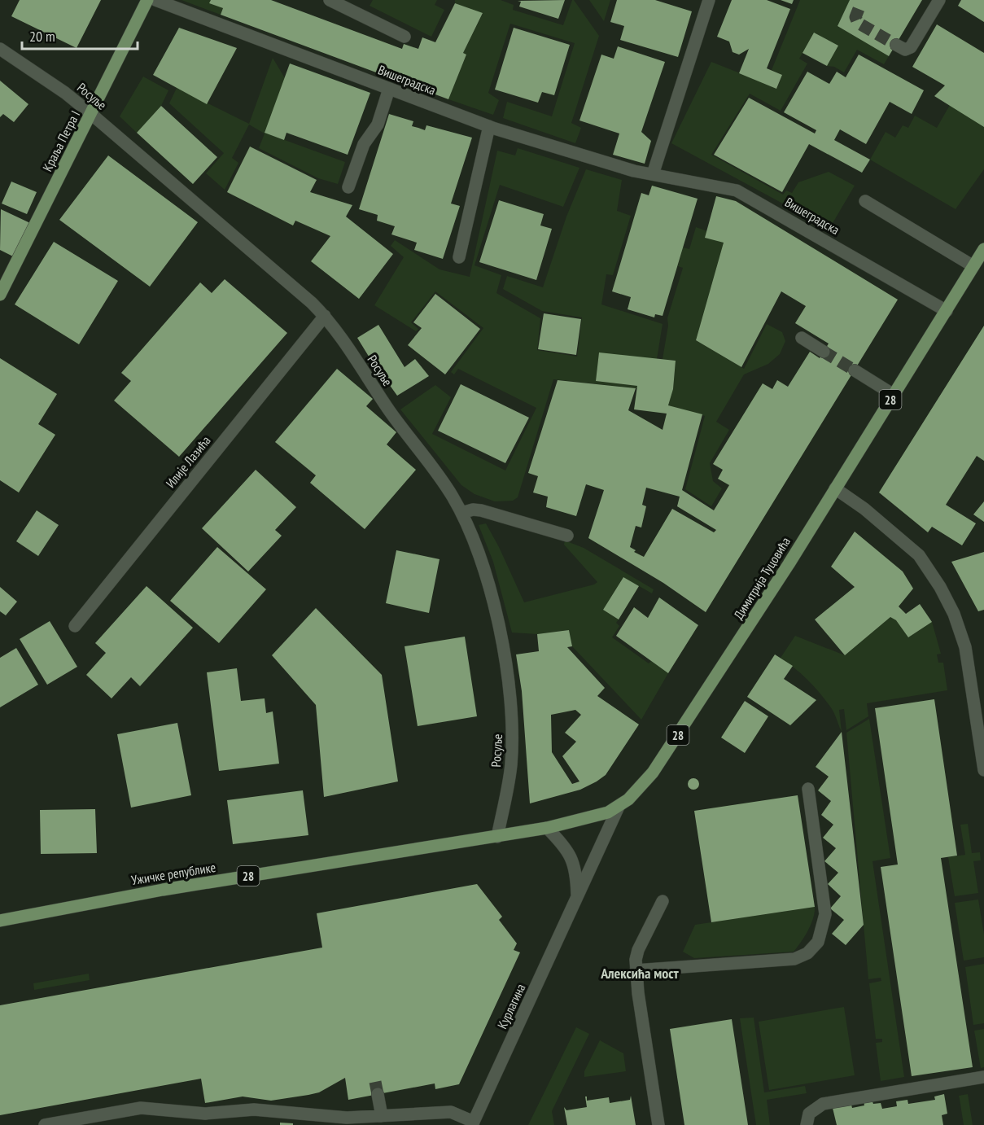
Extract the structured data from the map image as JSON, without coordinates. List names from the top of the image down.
{
  "streets": {
    "main road": [
      "Краља Петра I",
      "28",
      "Димитрија Туцовића",
      "Ужичке републике"
    ],
    "street": [
      "Вишеградска",
      "Росуље",
      "Илије Лазића",
      "Курлагина"
    ]
  },
  "crossings": [
    ["Вишеградска", "Димитрија Туцовића"],
    ["Росуље", "Краља Петра I"],
    ["Росуље", "Илије Лазића"],
    ["Росуље", "Димитрија Туцовића"],
    ["Росуље", "Ужичке републике"],
    ["Димитрија Туцовића", "Ужичке републике"],
    ["Димитрија Туцовића", "Курлагина"]
  ],
  "districts": ["Алексића мост"],
  "scale_bar": "20 m"
}
